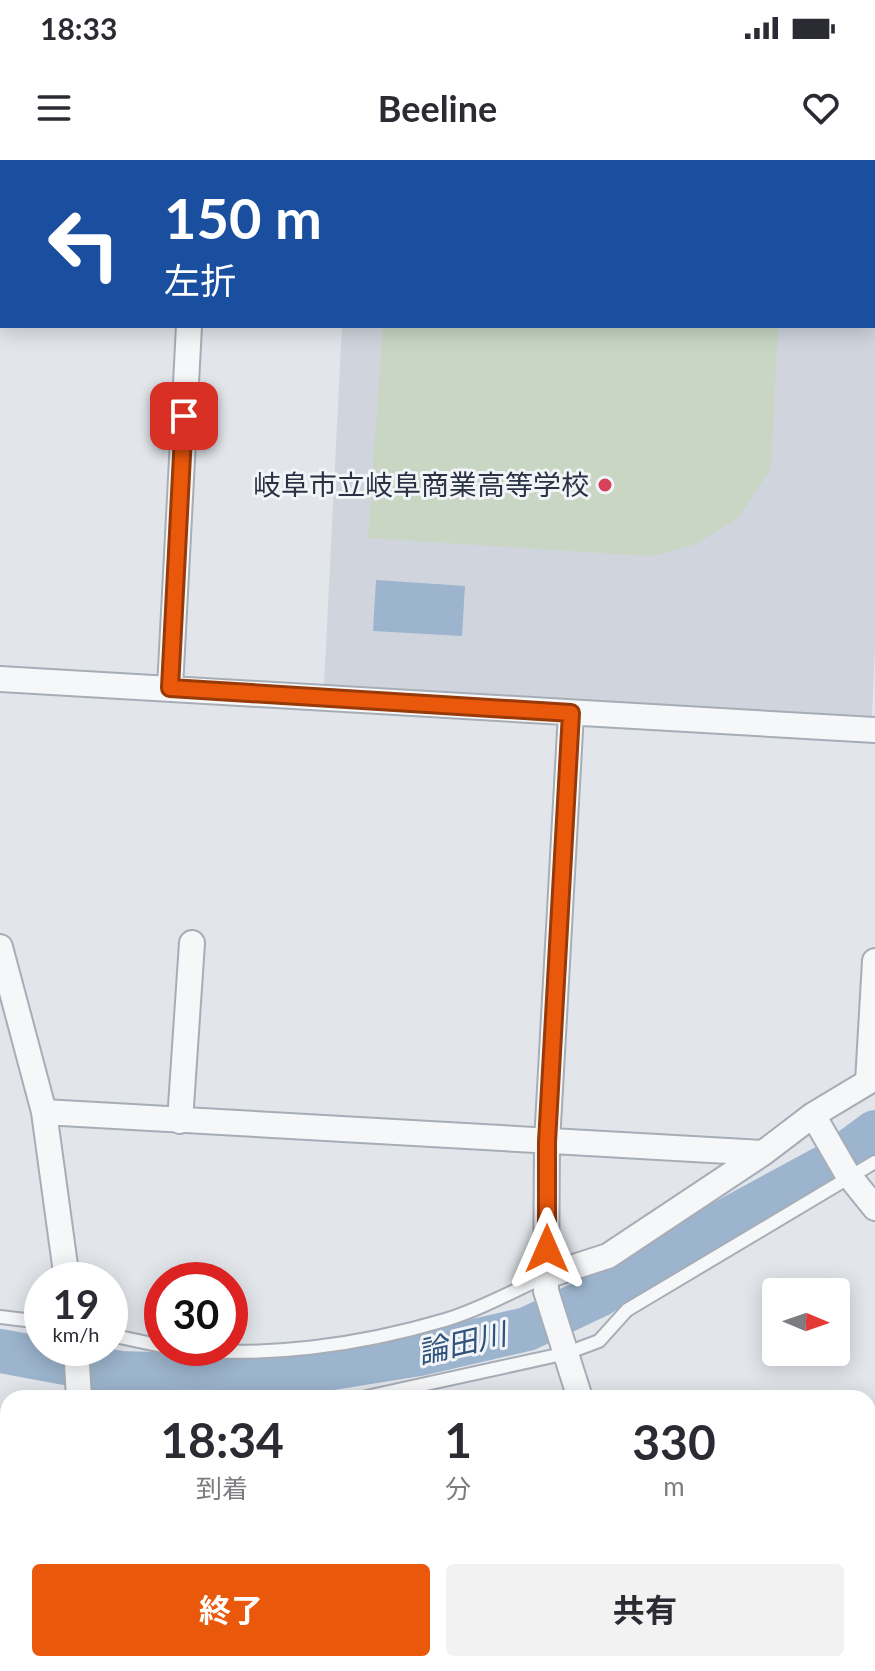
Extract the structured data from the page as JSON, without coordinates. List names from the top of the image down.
{
  "water": ["論田川"],
  "places": ["岐阜市立岐阜商業高等学校"],
  "north": "right",
  "page": {
    "status": "18:33",
    "header": "Beeline",
    "turn": ["150 m", "左折"],
    "speed": "19 km/h",
    "limit": "30",
    "eta": [
      "18:34",
      "到着",
      "1",
      "分",
      "330",
      "m"
    ],
    "buttons": ["終了", "共有"]
  }
}
